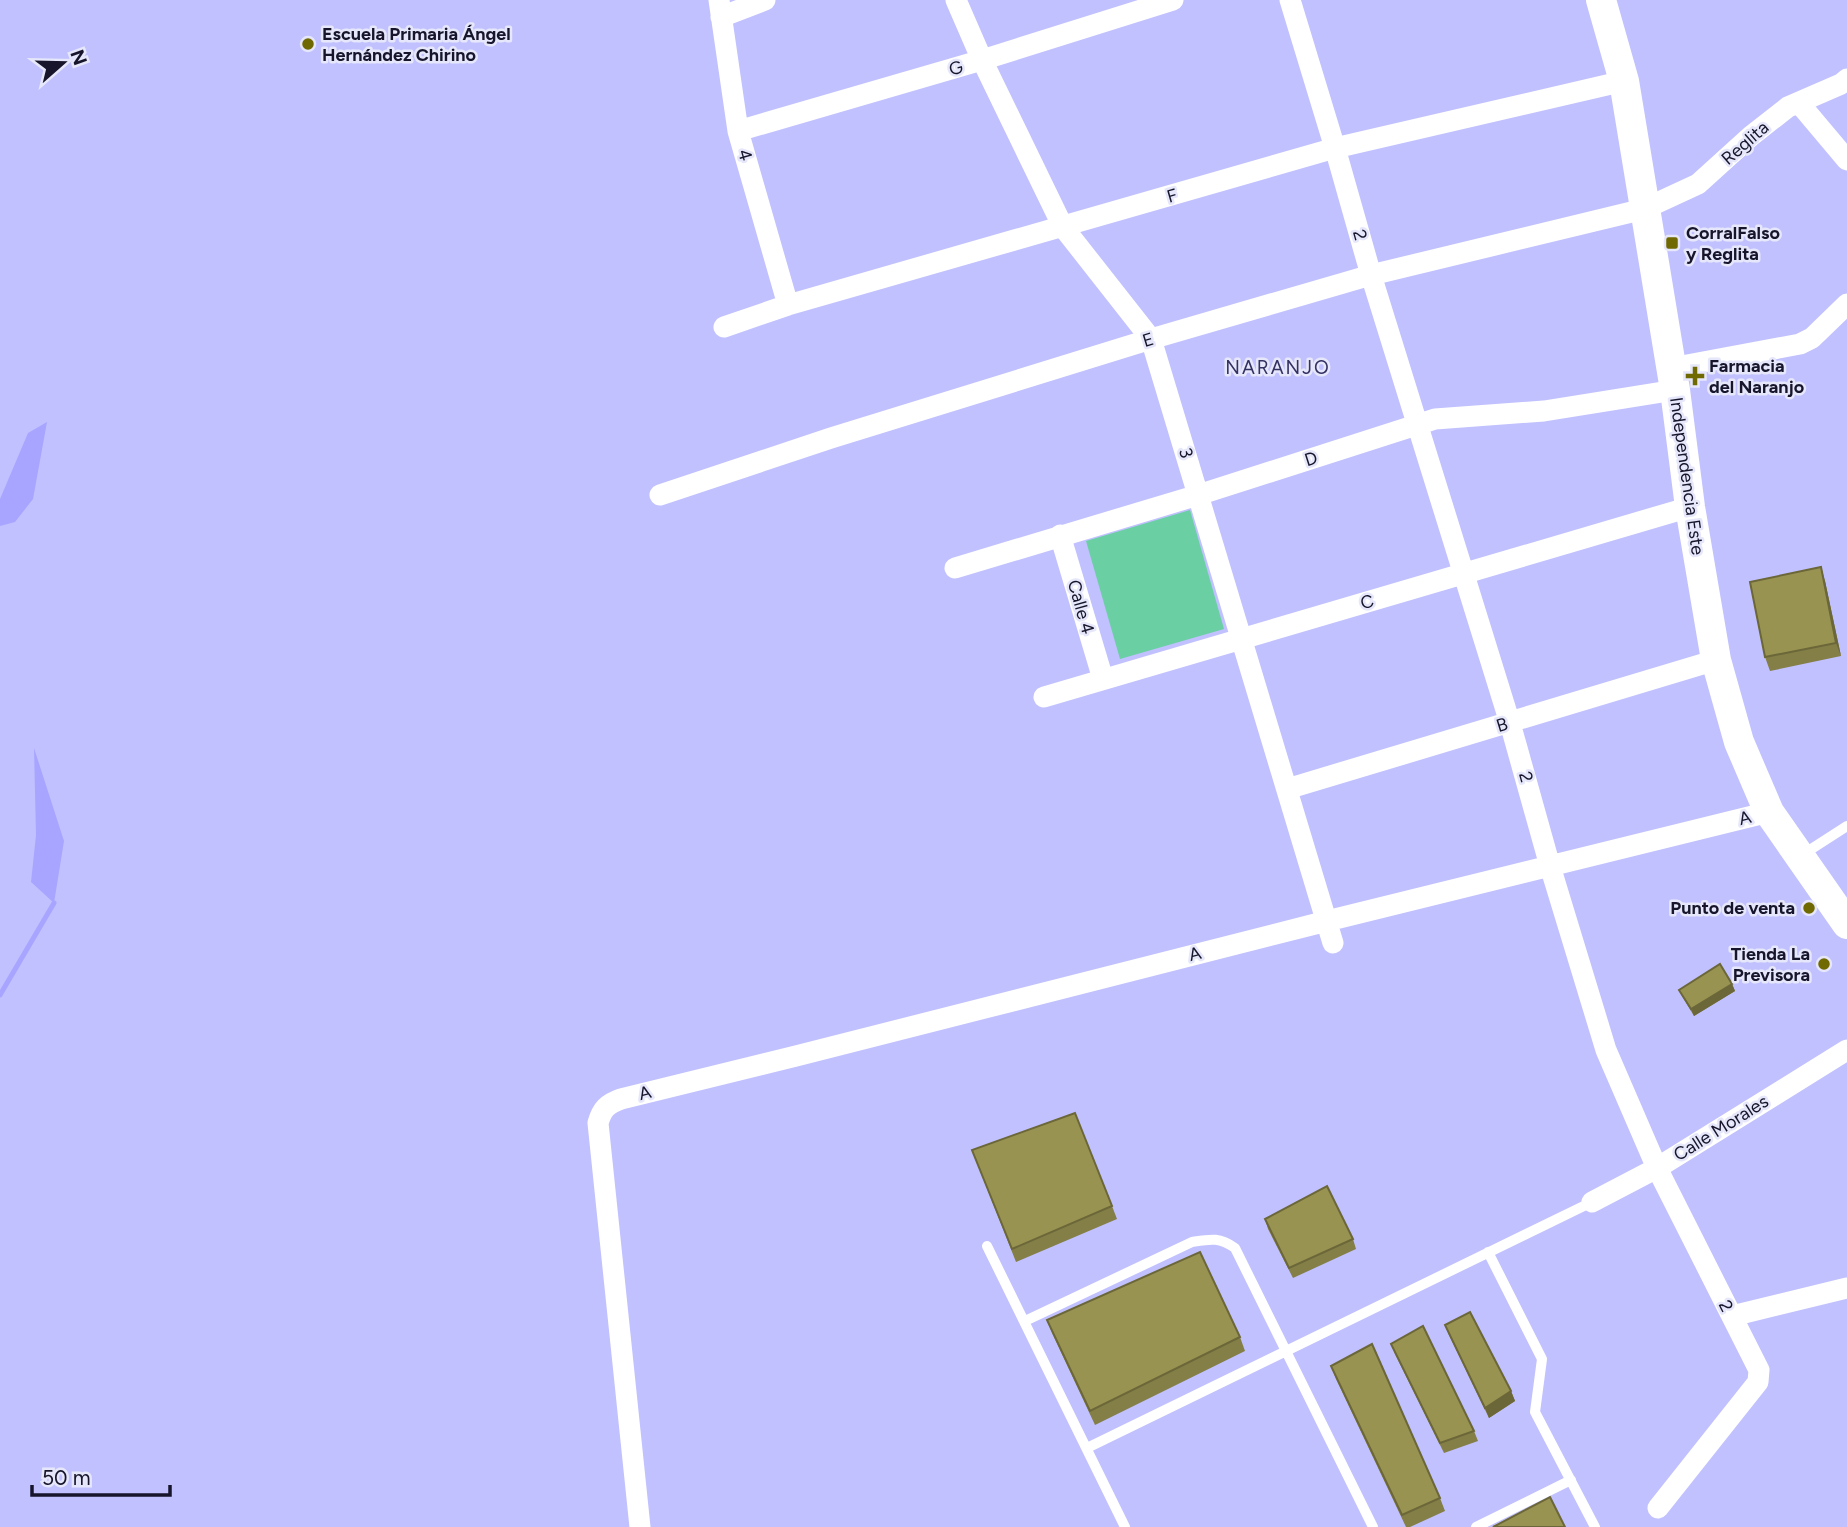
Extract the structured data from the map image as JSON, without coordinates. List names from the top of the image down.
{
  "streets": {
    "main road": ["Independencia Este"],
    "street": [
      "G",
      "Reglita",
      "4",
      "F",
      "2",
      "E",
      "3",
      "D",
      "C",
      "Calle 4",
      "B",
      "A",
      "Calle Morales"
    ]
  },
  "crossings": [
    ["G", "4"],
    ["G", "3"],
    ["Reglita", "E"],
    ["Reglita", "Independencia Este"],
    ["4", "F"],
    ["F", "2"],
    ["F", "3"],
    ["F", "Independencia Este"],
    ["2", "E"],
    ["2", "D"],
    ["2", "C"],
    ["2", "B"],
    ["2", "A"],
    ["2", "Calle Morales"],
    ["E", "3"],
    ["E", "Independencia Este"],
    ["3", "D"],
    ["3", "C"],
    ["3", "B"],
    ["3", "A"],
    ["D", "Independencia Este"],
    ["D", "Calle 4"],
    ["Independencia Este", "C"],
    ["Independencia Este", "B"],
    ["Independencia Este", "A"],
    ["C", "Calle 4"]
  ],
  "districts": ["NARANJO"],
  "places": {
    "other": ["Escuela Primaria Ángel Hernández Chirino", "Punto de venta", "Tienda La Previsora"],
    "transit": ["CorralFalso y Reglita"],
    "health": ["Farmacia del Naranjo"]
  },
  "scale_bar": "50 m",
  "north": "right"
}
